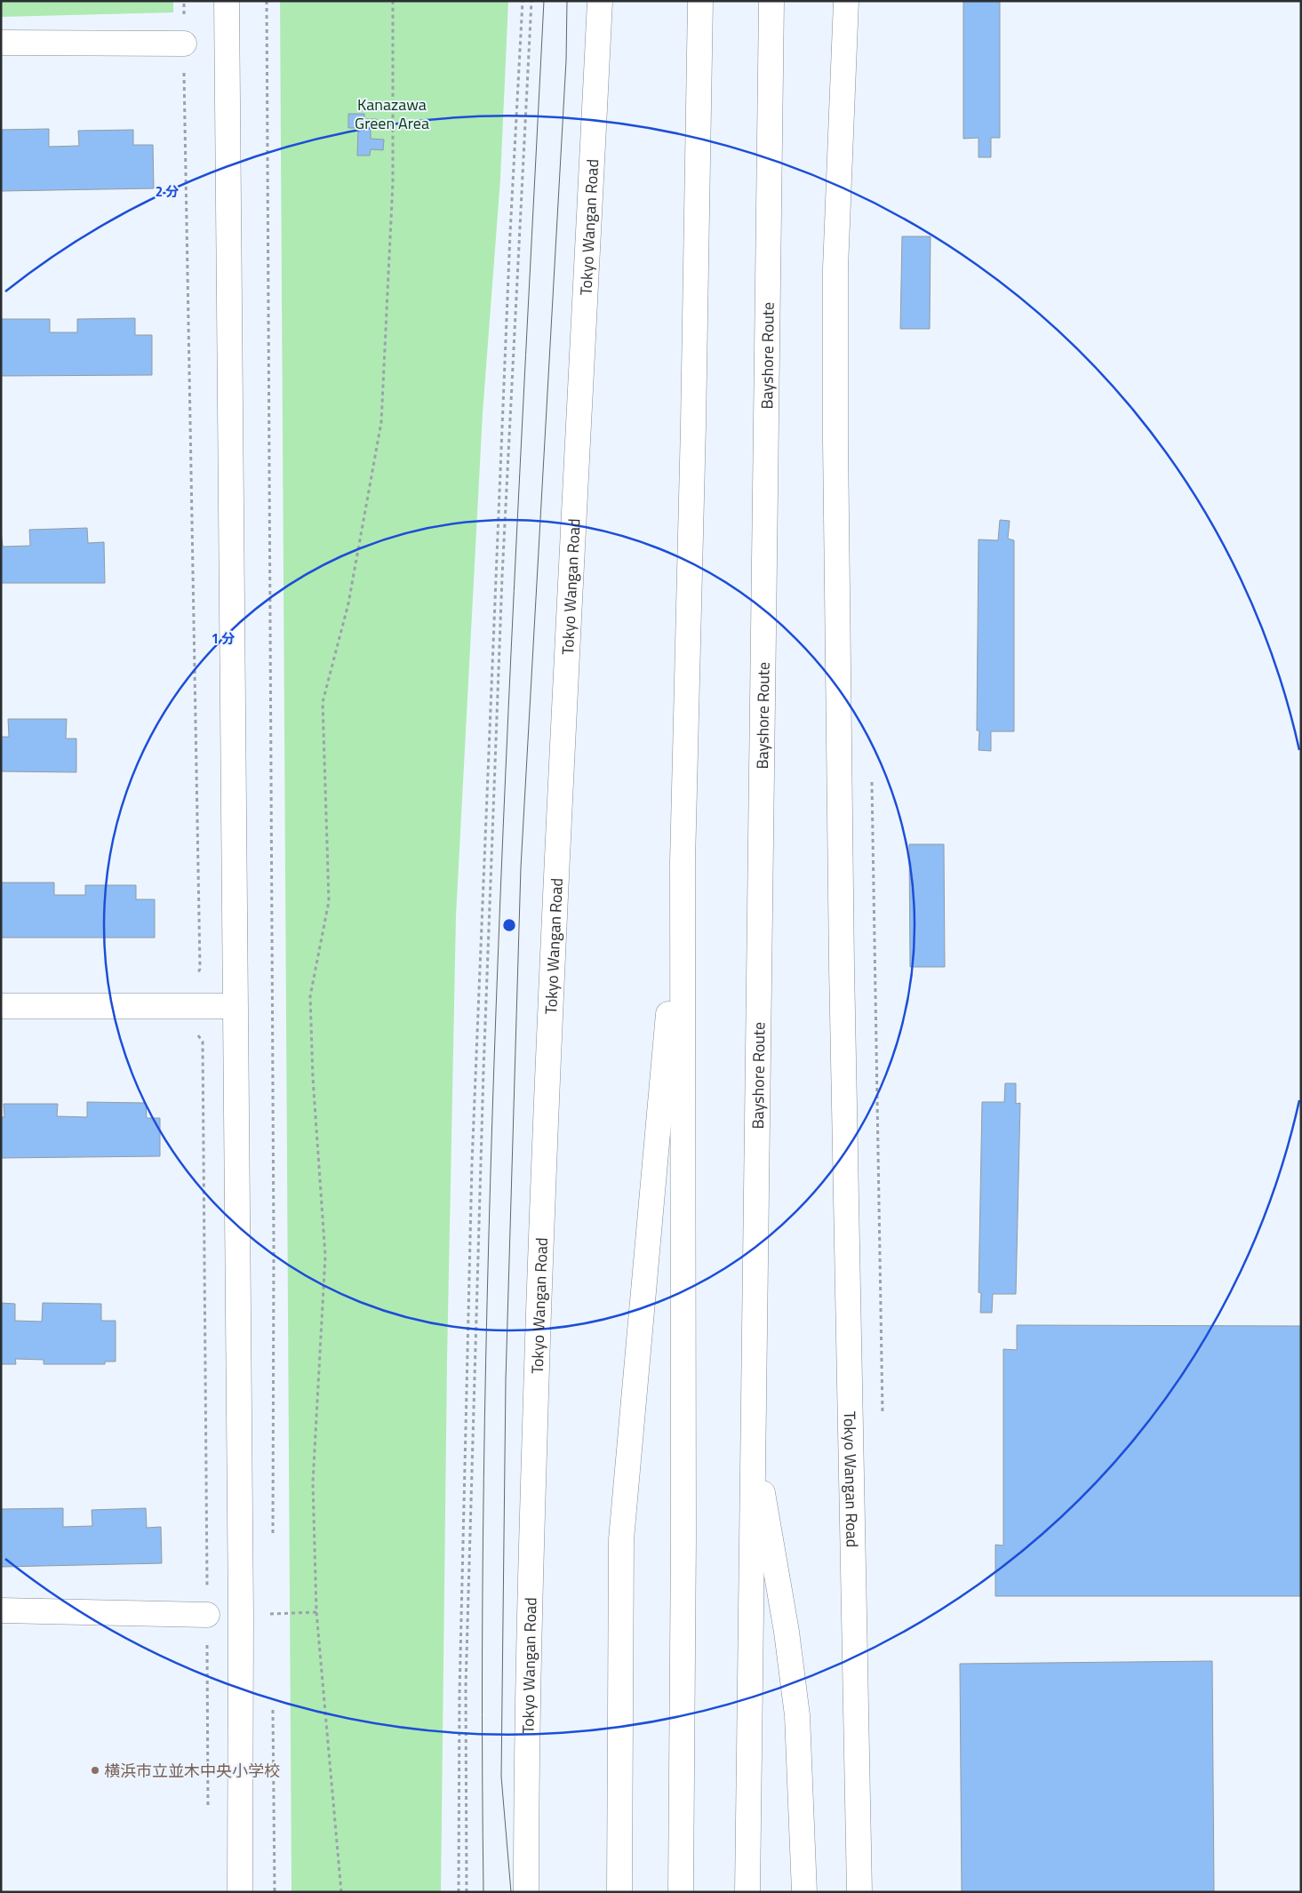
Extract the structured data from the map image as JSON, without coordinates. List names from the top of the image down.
{
  "streets": {
    "main road": ["Tokyo Wangan Road", "Bayshore Route"]
  },
  "parks": ["Kanazawa Green Area"],
  "places": ["横浜市立並木中央小学校"],
  "rings": ["2 分", "1 分"]
}
